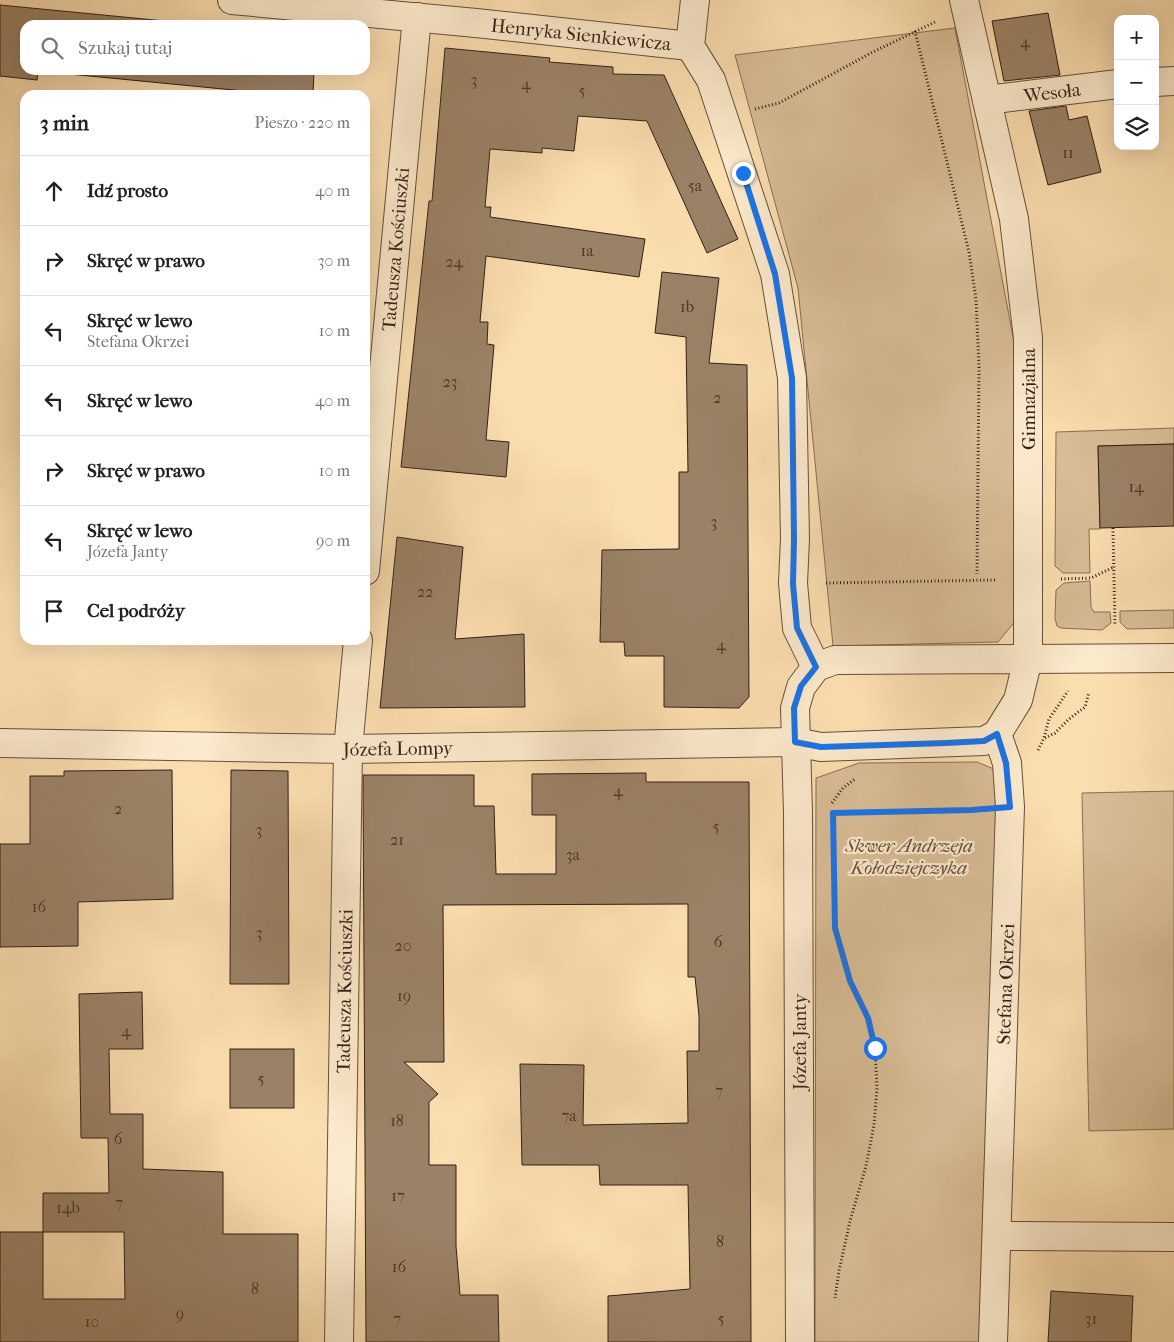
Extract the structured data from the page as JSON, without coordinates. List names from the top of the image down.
{
  "streets": {
    "street": [
      "Henryka Sienkiewicza",
      "Wesoła",
      "Tadeusza Kościuszki",
      "Gimnazjalna",
      "Józefa Lompy",
      "Stefana Okrzei",
      "Józefa Janty"
    ]
  },
  "crossings": [
    ["Henryka Sienkiewicza", "Tadeusza Kościuszki"],
    ["Wesoła", "Gimnazjalna"],
    ["Tadeusza Kościuszki", "Józefa Lompy"],
    ["Gimnazjalna", "Józefa Lompy"],
    ["Gimnazjalna", "Stefana Okrzei"],
    ["Józefa Lompy", "Stefana Okrzei"],
    ["Józefa Lompy", "Józefa Janty"]
  ],
  "parks": ["Skwer Andrzeja Kołodziejczyka"],
  "house_numbers": [
    "4",
    "3",
    "4",
    "5",
    "11",
    "5a",
    "1a",
    "24",
    "1b",
    "23",
    "2",
    "14",
    "3",
    "22",
    "4",
    "4",
    "2",
    "5",
    "3",
    "21",
    "3a",
    "16",
    "3",
    "6",
    "20",
    "19",
    "4",
    "5",
    "7",
    "7a",
    "18",
    "6",
    "17",
    "7",
    "14b",
    "8",
    "16",
    "8",
    "9",
    "7",
    "5",
    "31",
    "10"
  ],
  "page": {
    "map_buttons": ["+", "−"],
    "search": "Szukaj tutaj",
    "heading": ["3 min", "Pieszo · 220 m"],
    "list": [
      ["Idź prosto", "40 m"],
      ["Skręć w prawo", "30 m"],
      ["Skręć w lewo", "Stefana Okrzei", "10 m"],
      ["Skręć w lewo", "40 m"],
      ["Skręć w prawo", "10 m"],
      ["Skręć w lewo", "Józefa Janty", "90 m"],
      "Cel podróży"
    ]
  }
}
